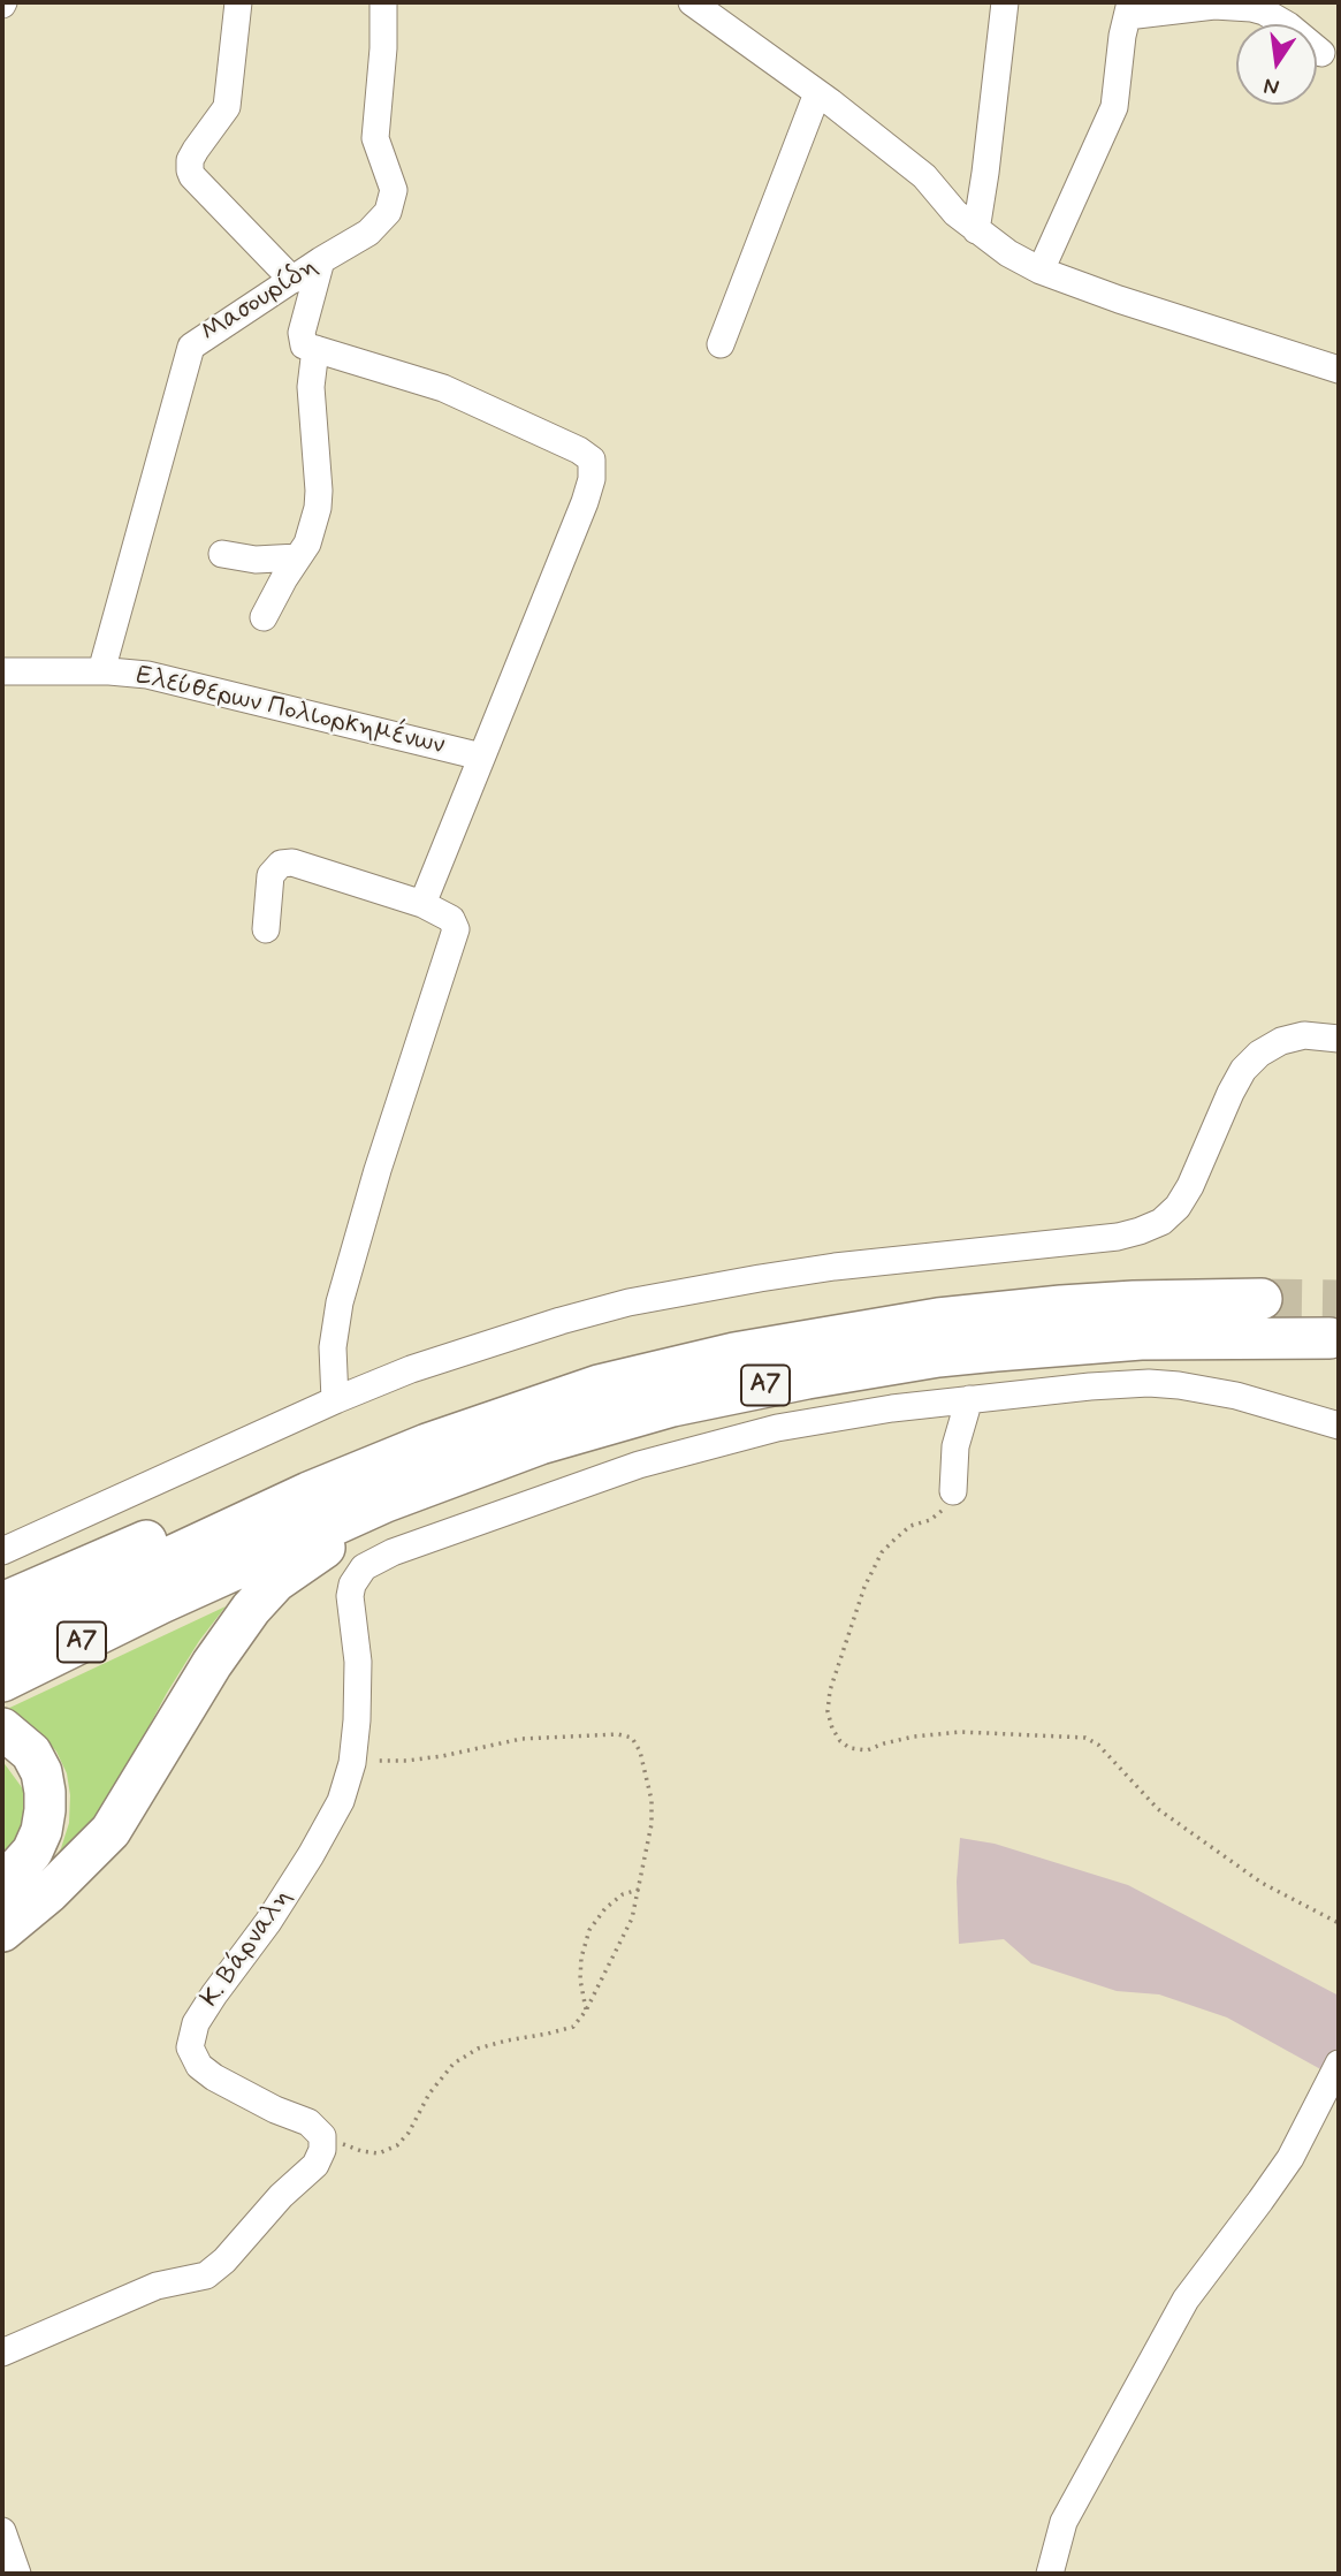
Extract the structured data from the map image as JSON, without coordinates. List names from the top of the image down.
{
  "streets": {
    "highway": ["Α7"],
    "street": ["Μασουρίδη", "Ελεύθερων Πολιορκημένων", "Κ. Βάρναλη"]
  },
  "crossings": [
    ["Μασουρίδη", "Ελεύθερων Πολιορκημένων"]
  ],
  "north": "bottom"
}
